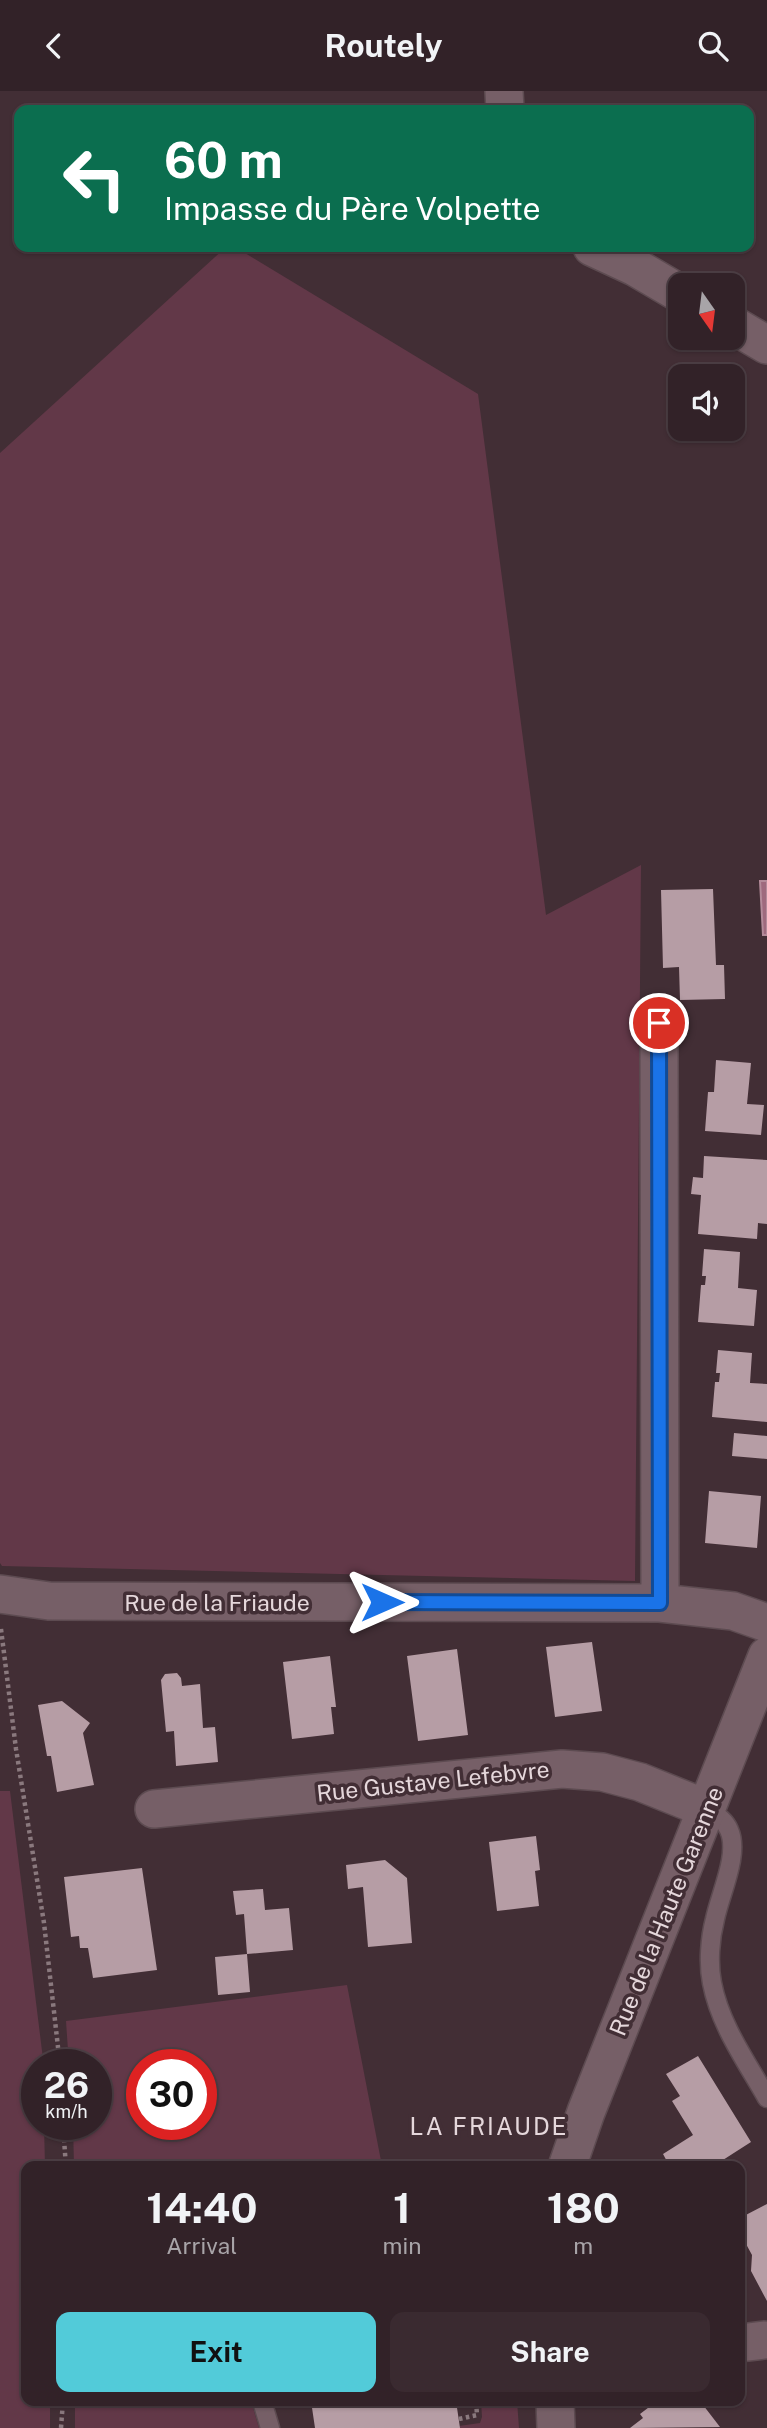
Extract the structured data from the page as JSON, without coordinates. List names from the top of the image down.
{
  "streets": {
    "street": ["Rue de la Friaude", "Rue Gustave Lefebvre", "Rue de la Haute Garenne"]
  },
  "crossings": [
    ["Rue Gustave Lefebvre", "Rue de la Haute Garenne"]
  ],
  "districts": ["LA FRIAUDE"],
  "north": "bottom",
  "page": {
    "header": "Routely",
    "turn": ["60 m", "Impasse du Père Volpette"],
    "speed": "26 km/h",
    "limit": "30",
    "eta": [
      "14:40",
      "Arrival",
      "1",
      "min",
      "180",
      "m"
    ],
    "buttons": ["Exit", "Share"]
  }
}
